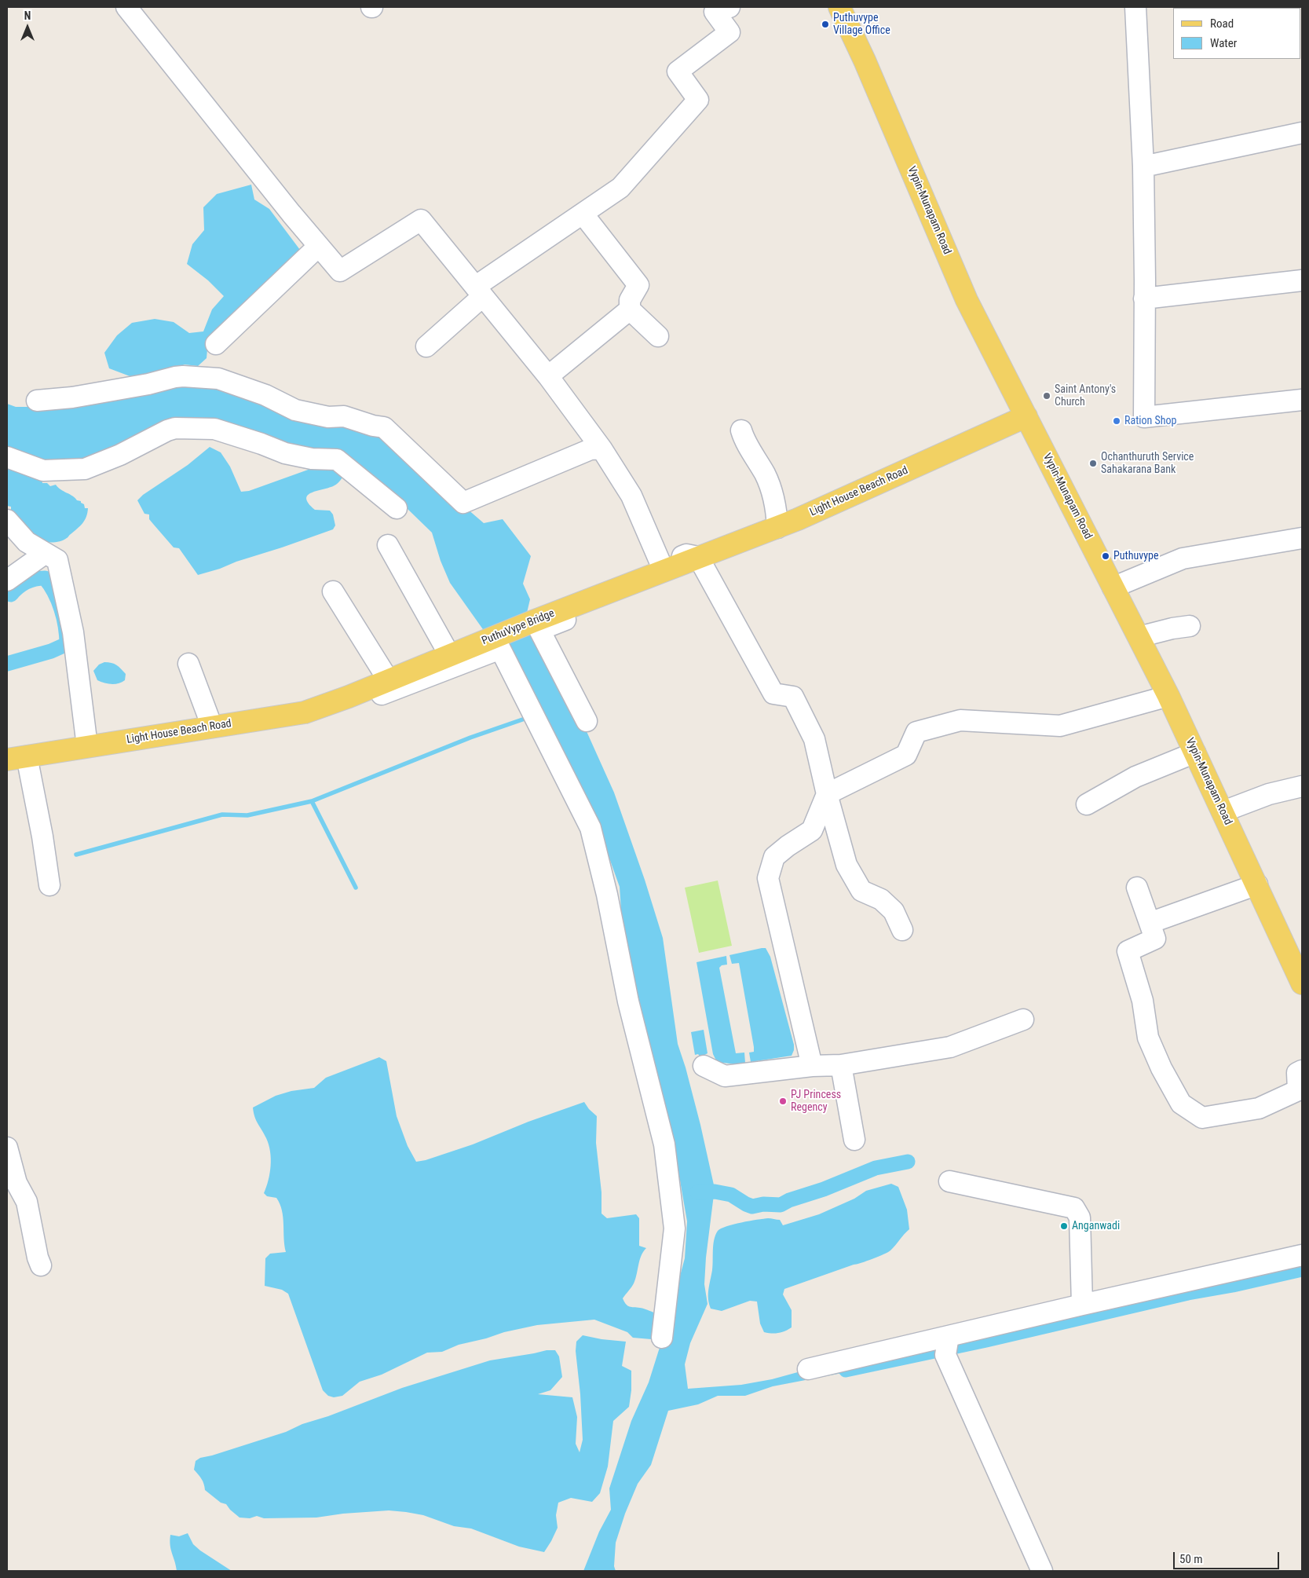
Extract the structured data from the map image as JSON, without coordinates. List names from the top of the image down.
{
  "streets": {
    "main road": ["Vypin-Munapam Road", "Light House Beach Road", "PuthuVype Bridge"]
  },
  "crossings": [
    ["Vypin-Munapam Road", "Light House Beach Road"],
    ["Light House Beach Road", "PuthuVype Bridge"]
  ],
  "places": [
    "Puthuvype Village Office",
    "Saint Antony's Church",
    "Ration Shop",
    "Ochanthuruth Service Sahakarana Bank",
    "Puthuvype",
    "PJ Princess Regency",
    "Anganwadi"
  ],
  "legend": ["Road", "Water"],
  "scale_bar": "50 m",
  "north": "top"
}
